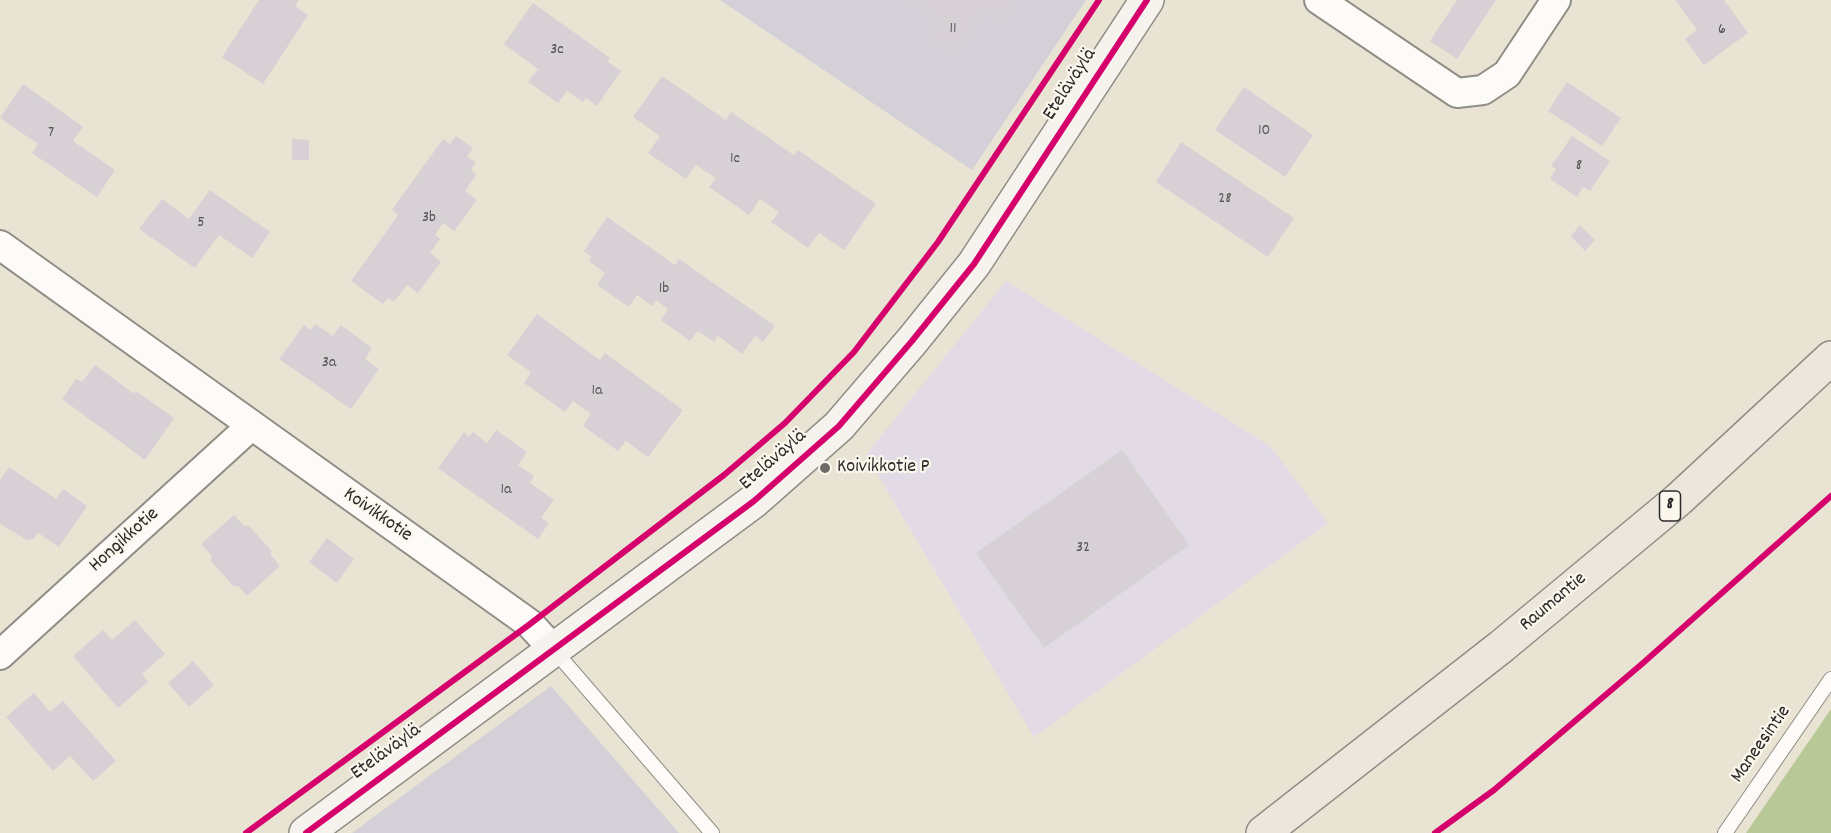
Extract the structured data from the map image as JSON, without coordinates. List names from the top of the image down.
{
  "streets": {
    "highway": ["8", "Raumantie"],
    "street": ["Eteläväylä", "Koivikkotie", "Hongikkotie"],
    "lane": ["Maneesintie"]
  },
  "crossings": [
    ["Eteläväylä", "Koivikkotie"],
    ["Koivikkotie", "Hongikkotie"]
  ],
  "places": ["Koivikkotie P"],
  "house_numbers": [
    "11",
    "6",
    "3c",
    "10",
    "7",
    "1c",
    "8",
    "28",
    "3b",
    "5",
    "1b",
    "3a",
    "1a",
    "1a",
    "32"
  ]
}
